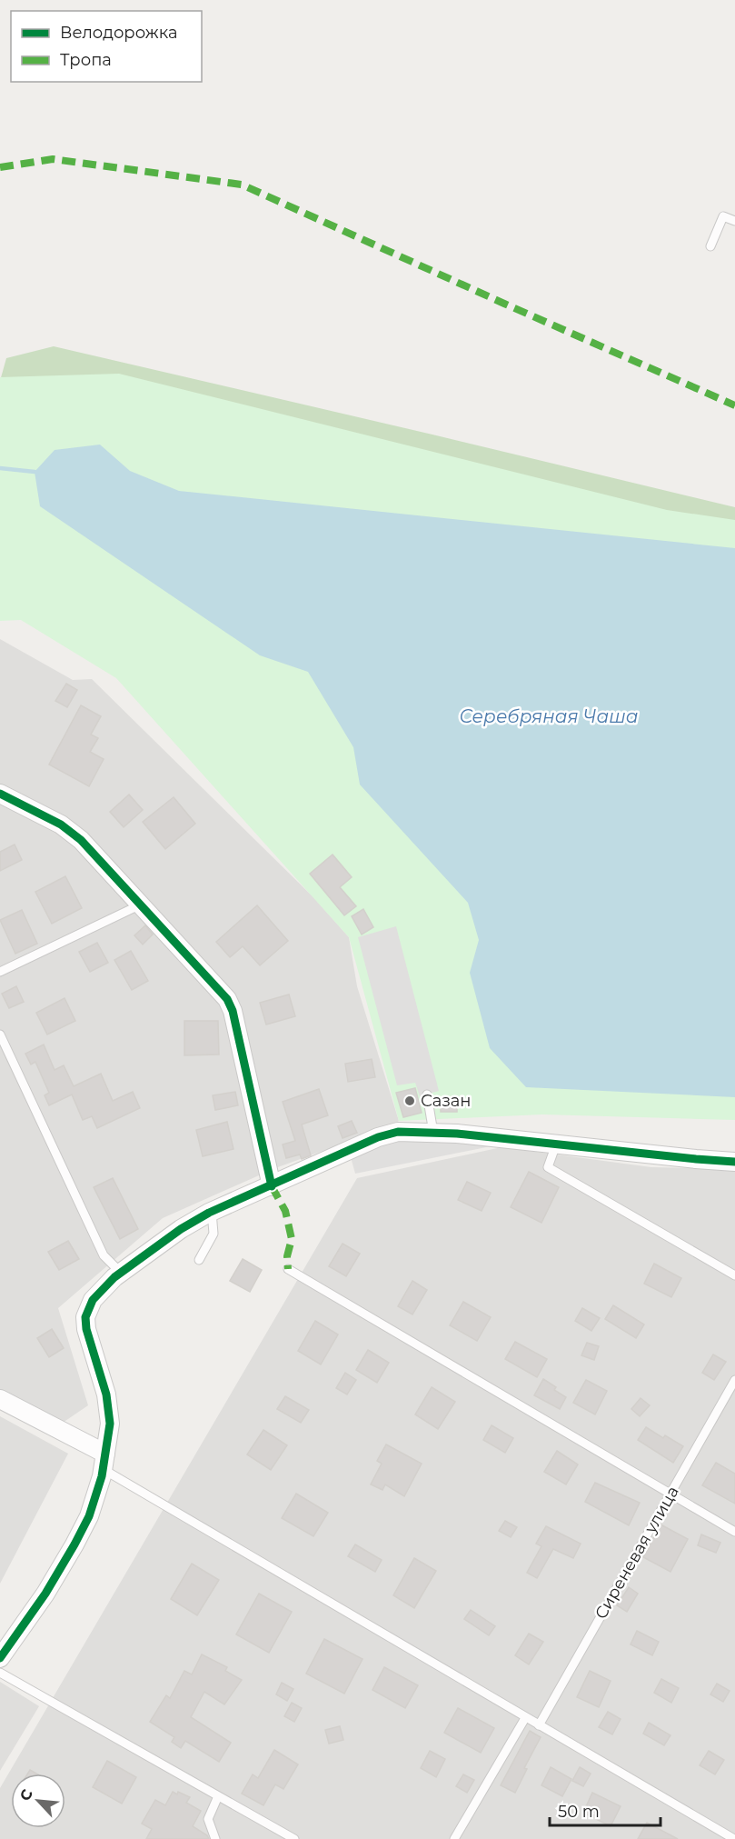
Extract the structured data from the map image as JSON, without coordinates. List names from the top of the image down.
{
  "streets": {
    "lane": ["Сиреневая улица"]
  },
  "water": ["Серебряная Чаша"],
  "places": ["Сазан"],
  "legend": ["Велодорожка", "Тропа"],
  "scale_bar": "50 m",
  "north": "top left"
}
